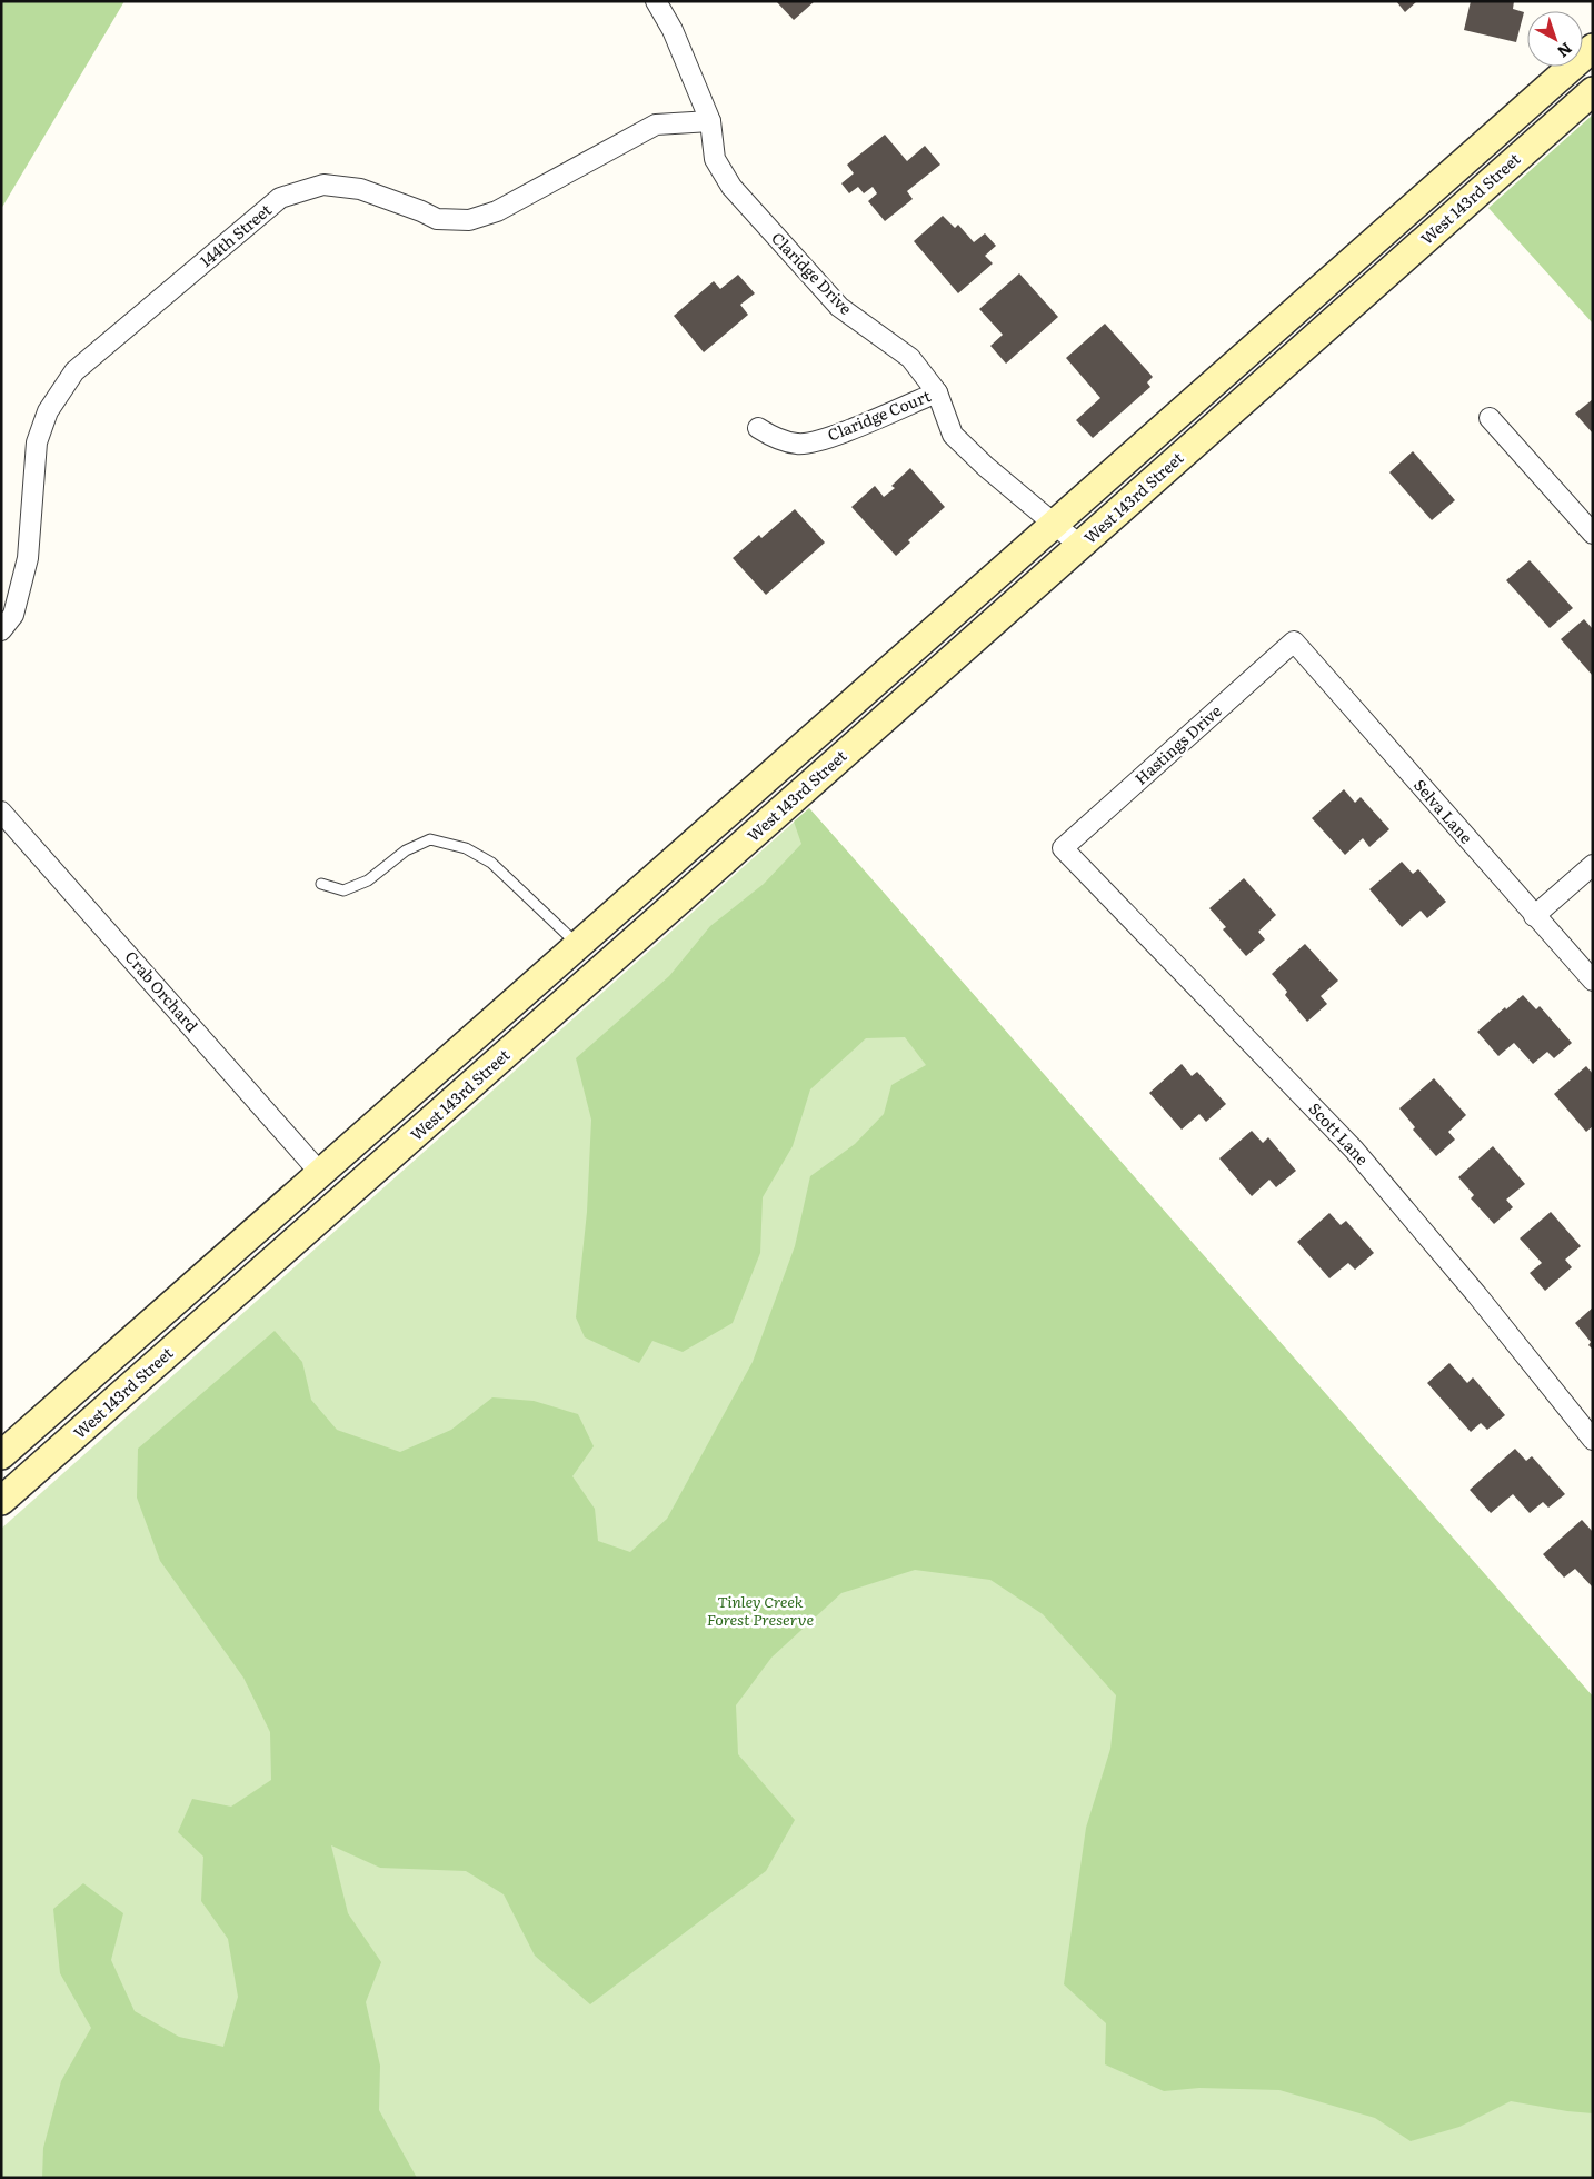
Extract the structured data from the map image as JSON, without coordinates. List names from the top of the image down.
{
  "streets": {
    "main road": ["West 143rd Street"],
    "street": [
      "144th Street",
      "Claridge Drive",
      "Claridge Court",
      "Hastings Drive",
      "Selva Lane",
      "Crab Orchard",
      "Scott Lane"
    ]
  },
  "crossings": [
    ["West 143rd Street", "Claridge Drive"],
    ["West 143rd Street", "Crab Orchard"],
    ["144th Street", "Claridge Drive"],
    ["Claridge Drive", "Claridge Court"],
    ["Hastings Drive", "Selva Lane"],
    ["Hastings Drive", "Scott Lane"]
  ],
  "parks": ["Tinley Creek Forest Preserve"],
  "north": "bottom right"
}
